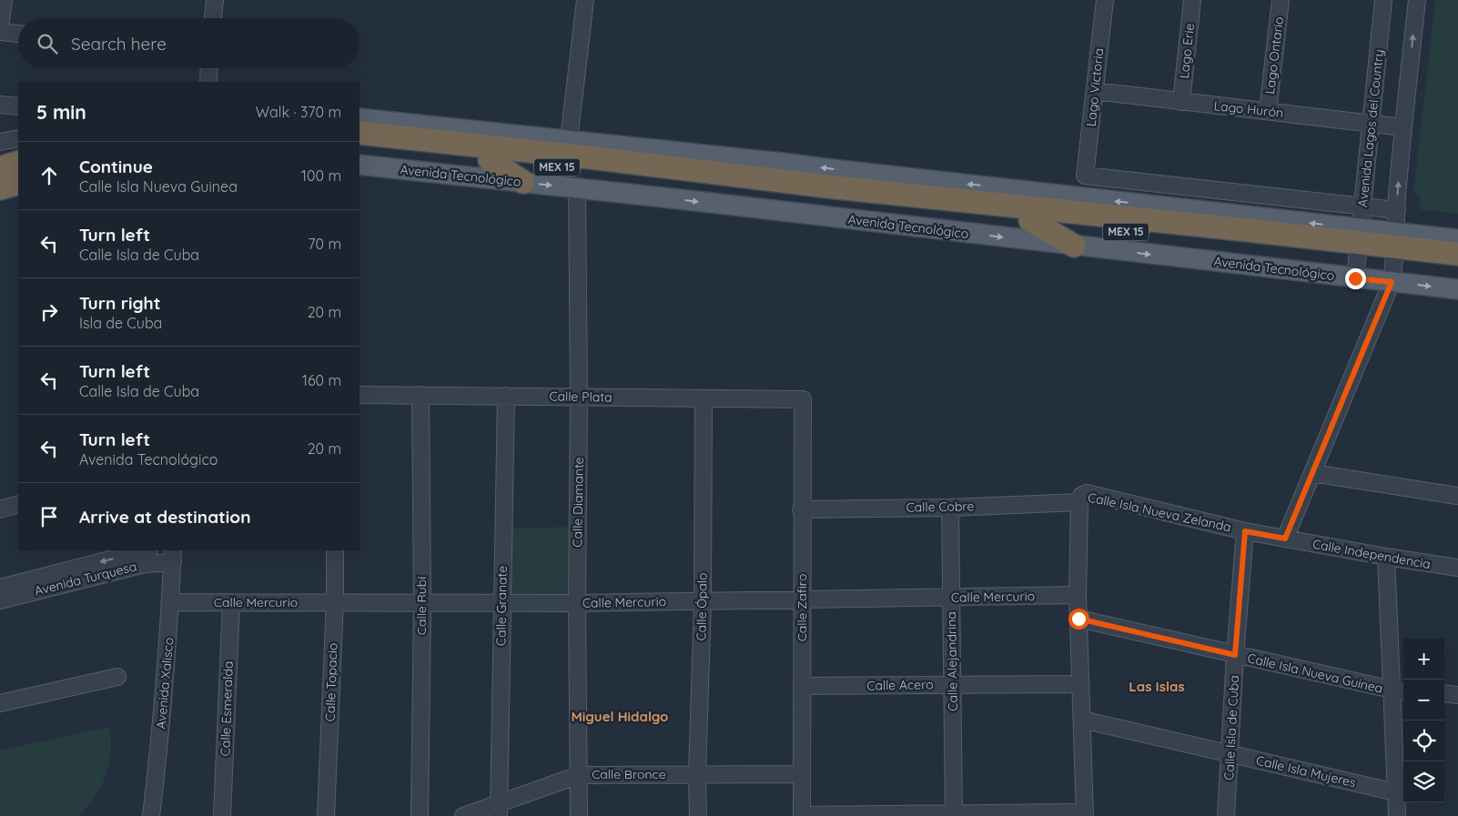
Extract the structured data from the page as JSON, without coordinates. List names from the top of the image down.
{
  "streets": {
    "highway": ["MEX 15", "Avenida Tecnológico"],
    "street": [
      "Lago Erie",
      "Lago Ontario",
      "Lago Victoria",
      "Lago Hurón",
      "Avenida Lagos del Country",
      "Calle Plata",
      "Calle Diamante",
      "Calle Cobre",
      "Calle Isla Nueva Zelanda",
      "Calle Independencia",
      "Avenida Turquesa",
      "Calle Mercurio",
      "Calle Rubí",
      "Calle Granate",
      "Calle Ópalo",
      "Calle Zafiro",
      "Calle Alejandrina",
      "Calle Isla Nueva Guinea",
      "Calle Topacio",
      "Avenida Xalisco",
      "Calle Acero",
      "Calle Esmeralda",
      "Calle Isla de Cuba",
      "Calle Isla Mujeres",
      "Calle Bronce"
    ]
  },
  "crossings": [
    ["Lago Erie", "Lago Hurón"],
    ["Lago Ontario", "Lago Hurón"],
    ["Lago Victoria", "Lago Hurón"],
    ["Lago Victoria", "Avenida Lagos del Country"],
    ["Lago Hurón", "Avenida Lagos del Country"],
    ["Avenida Lagos del Country", "Avenida Tecnológico"],
    ["Avenida Tecnológico", "Calle Diamante"],
    ["Calle Plata", "Calle Diamante"],
    ["Calle Plata", "Calle Rubí"],
    ["Calle Plata", "Calle Granate"],
    ["Calle Plata", "Calle Ópalo"],
    ["Calle Plata", "Calle Zafiro"],
    ["Calle Diamante", "Calle Mercurio"],
    ["Calle Diamante", "Calle Bronce"],
    ["Calle Cobre", "Calle Isla Nueva Zelanda"],
    ["Calle Cobre", "Calle Zafiro"],
    ["Calle Cobre", "Calle Alejandrina"],
    ["Calle Isla Nueva Zelanda", "Calle Independencia"],
    ["Calle Isla Nueva Zelanda", "Calle Isla de Cuba"],
    ["Calle Independencia", "Calle Isla de Cuba"],
    ["Avenida Turquesa", "Avenida Xalisco"],
    ["Calle Mercurio", "Calle Rubí"],
    ["Calle Mercurio", "Calle Granate"],
    ["Calle Mercurio", "Calle Ópalo"],
    ["Calle Mercurio", "Calle Zafiro"],
    ["Calle Mercurio", "Calle Alejandrina"],
    ["Calle Mercurio", "Calle Topacio"],
    ["Calle Mercurio", "Avenida Xalisco"],
    ["Calle Mercurio", "Calle Esmeralda"],
    ["Calle Granate", "Calle Bronce"],
    ["Calle Ópalo", "Calle Bronce"],
    ["Calle Zafiro", "Calle Acero"],
    ["Calle Zafiro", "Calle Bronce"],
    ["Calle Alejandrina", "Calle Acero"],
    ["Calle Isla Nueva Guinea", "Calle Isla de Cuba"],
    ["Calle Isla de Cuba", "Calle Isla Mujeres"]
  ],
  "districts": ["Las Islas", "Miguel Hidalgo"],
  "page": {
    "search": "Search here",
    "heading": ["5 min", "Walk · 370 m"],
    "list": [
      ["Continue", "Calle Isla Nueva Guinea", "100 m"],
      ["Turn left", "Calle Isla de Cuba", "70 m"],
      ["Turn right", "Isla de Cuba", "20 m"],
      ["Turn left", "Calle Isla de Cuba", "160 m"],
      ["Turn left", "Avenida Tecnológico", "20 m"],
      "Arrive at destination"
    ],
    "map_buttons": ["+", "−"]
  }
}
